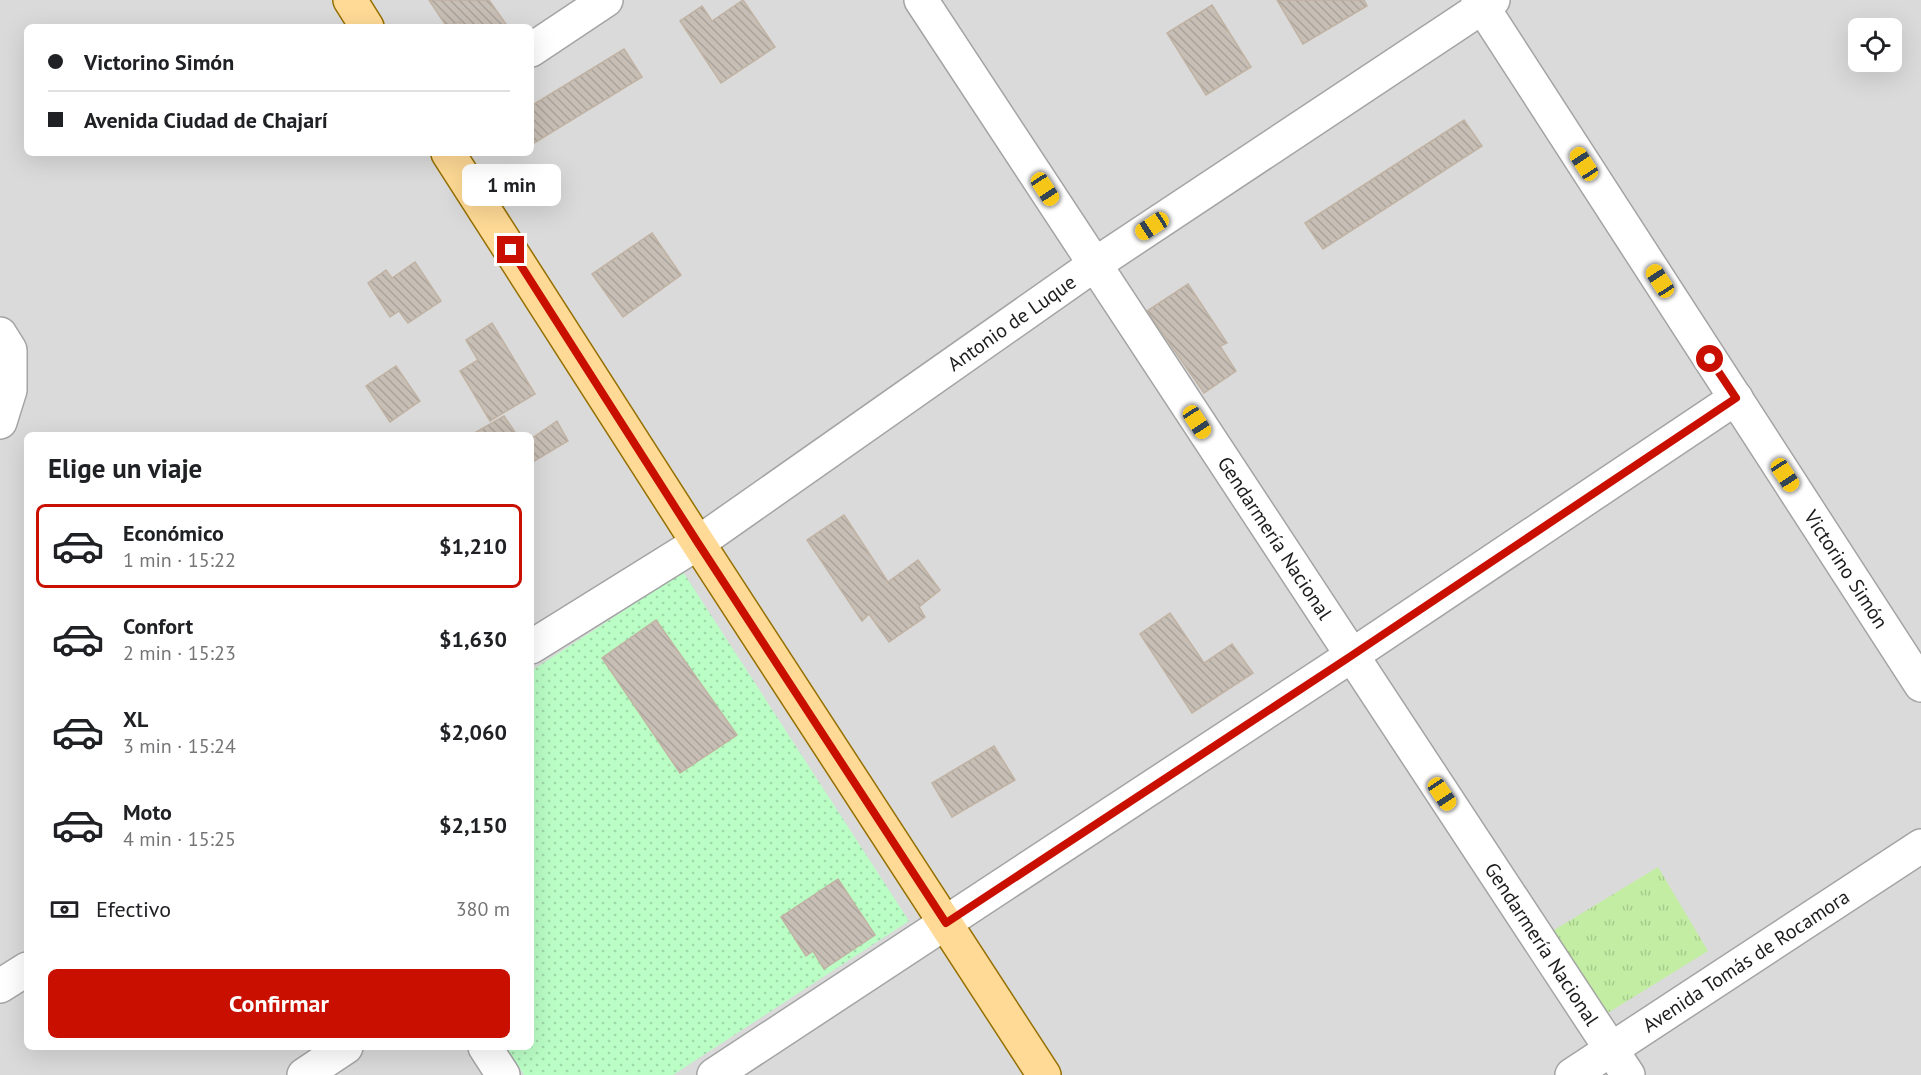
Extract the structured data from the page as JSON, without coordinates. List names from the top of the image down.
{
  "streets": {
    "street": [
      "Antonio de Luque",
      "Gendarmería Nacional",
      "Victorino Simón",
      "Avenida Tomás de Rocamora"
    ]
  },
  "crossings": [
    ["Antonio de Luque", "Gendarmería Nacional"],
    ["Antonio de Luque", "Victorino Simón"],
    ["Gendarmería Nacional", "Avenida Tomás de Rocamora"]
  ],
  "page": {
    "banner": ["Victorino Simón", "Avenida Ciudad de Chajarí"],
    "bubble": "1 min",
    "heading": "Elige un viaje",
    "list": [
      {
        "name": "Económico",
        "note": "1 min · 15:22",
        "value": "$1,210"
      },
      {
        "name": "Confort",
        "note": "2 min · 15:23",
        "value": "$1,630"
      },
      {
        "name": "XL",
        "note": "3 min · 15:24",
        "value": "$2,060"
      },
      {
        "name": "Moto",
        "note": "4 min · 15:25",
        "value": "$2,150"
      }
    ],
    "pay": ["Efectivo", "380 m"],
    "buttons": "Confirmar"
  }
}
